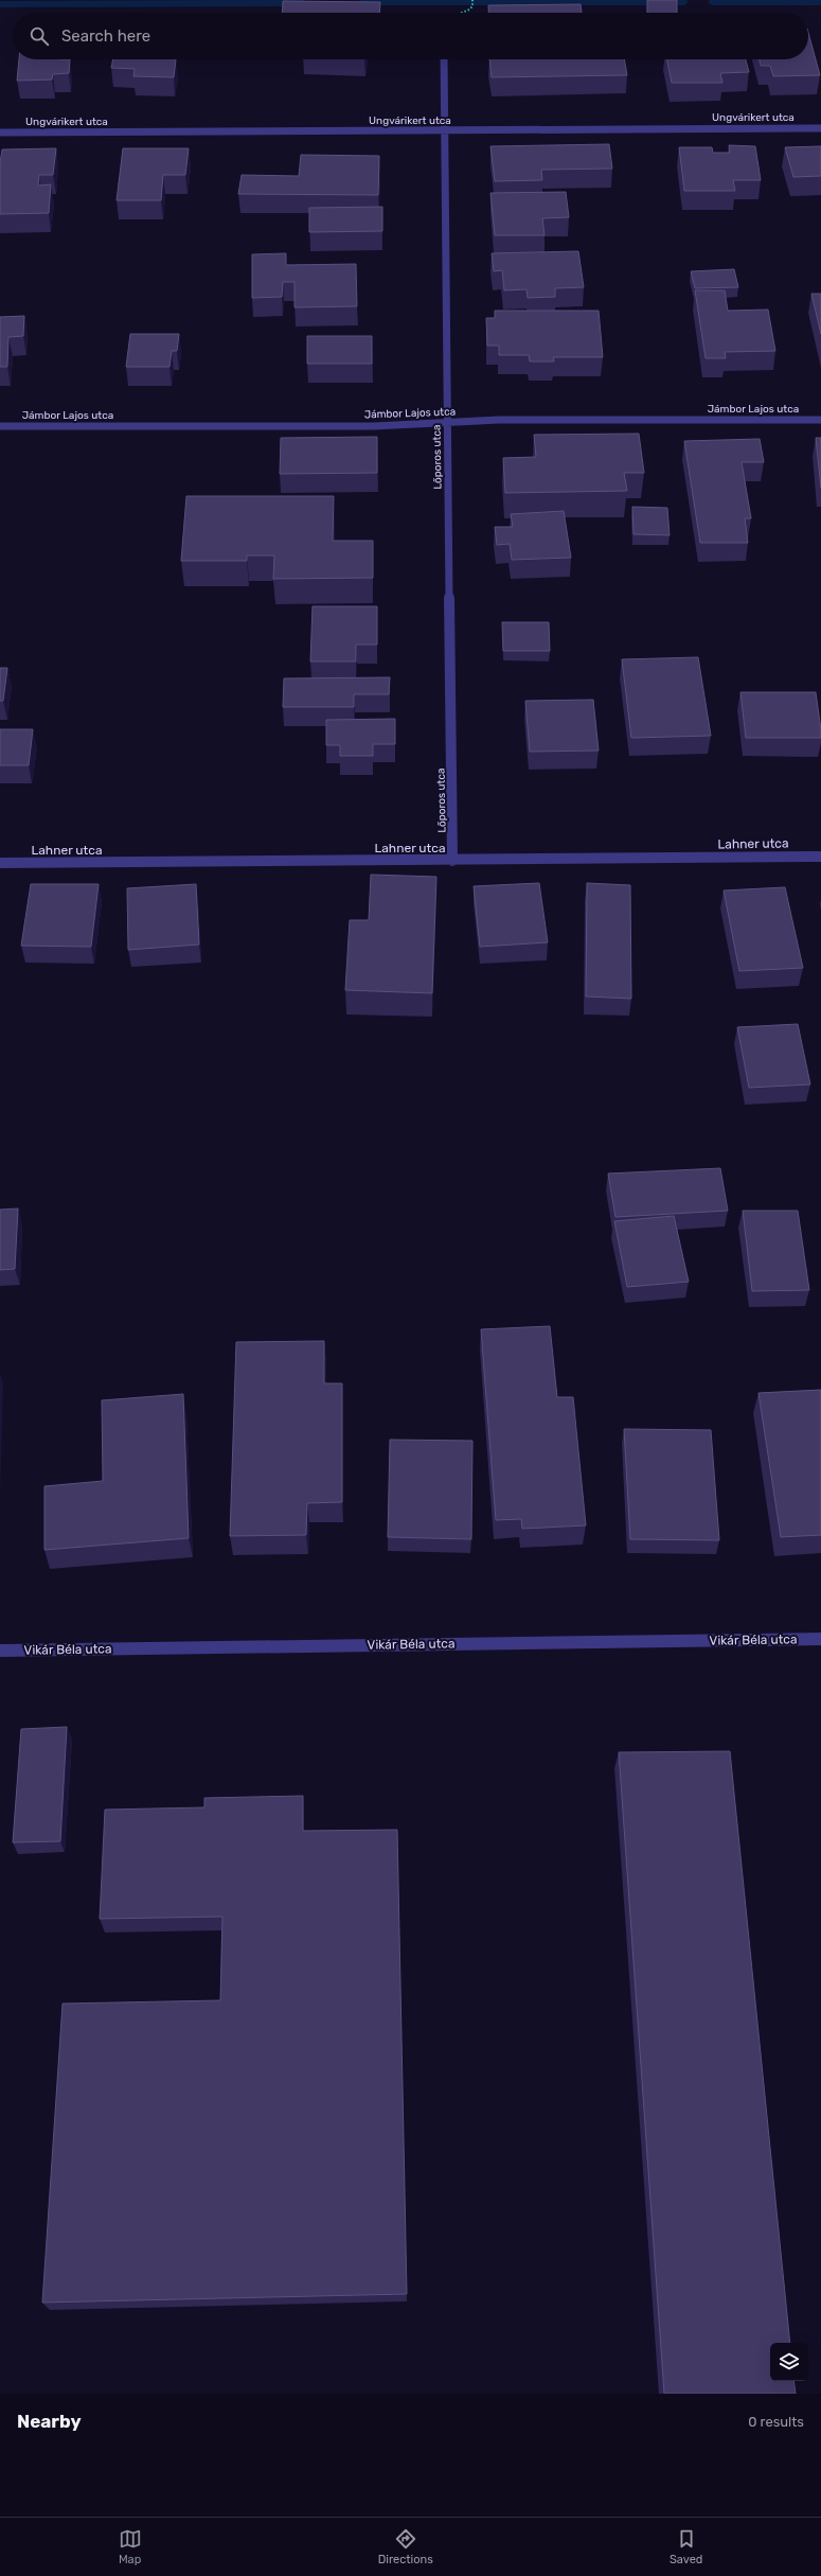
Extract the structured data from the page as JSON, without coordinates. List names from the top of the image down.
{
  "streets": {
    "street": [
      "Ungvárikert utca",
      "Jámbor Lajos utca",
      "Lőporos utca",
      "Lahner utca",
      "Vikár Béla utca"
    ]
  },
  "crossings": [
    ["Ungvárikert utca", "Lőporos utca"],
    ["Jámbor Lajos utca", "Lőporos utca"],
    ["Lőporos utca", "Lahner utca"]
  ],
  "page": {
    "search": "Search here",
    "heading": ["Nearby", "0 results"],
    "nav": ["Map", "Directions", "Saved"]
  }
}
